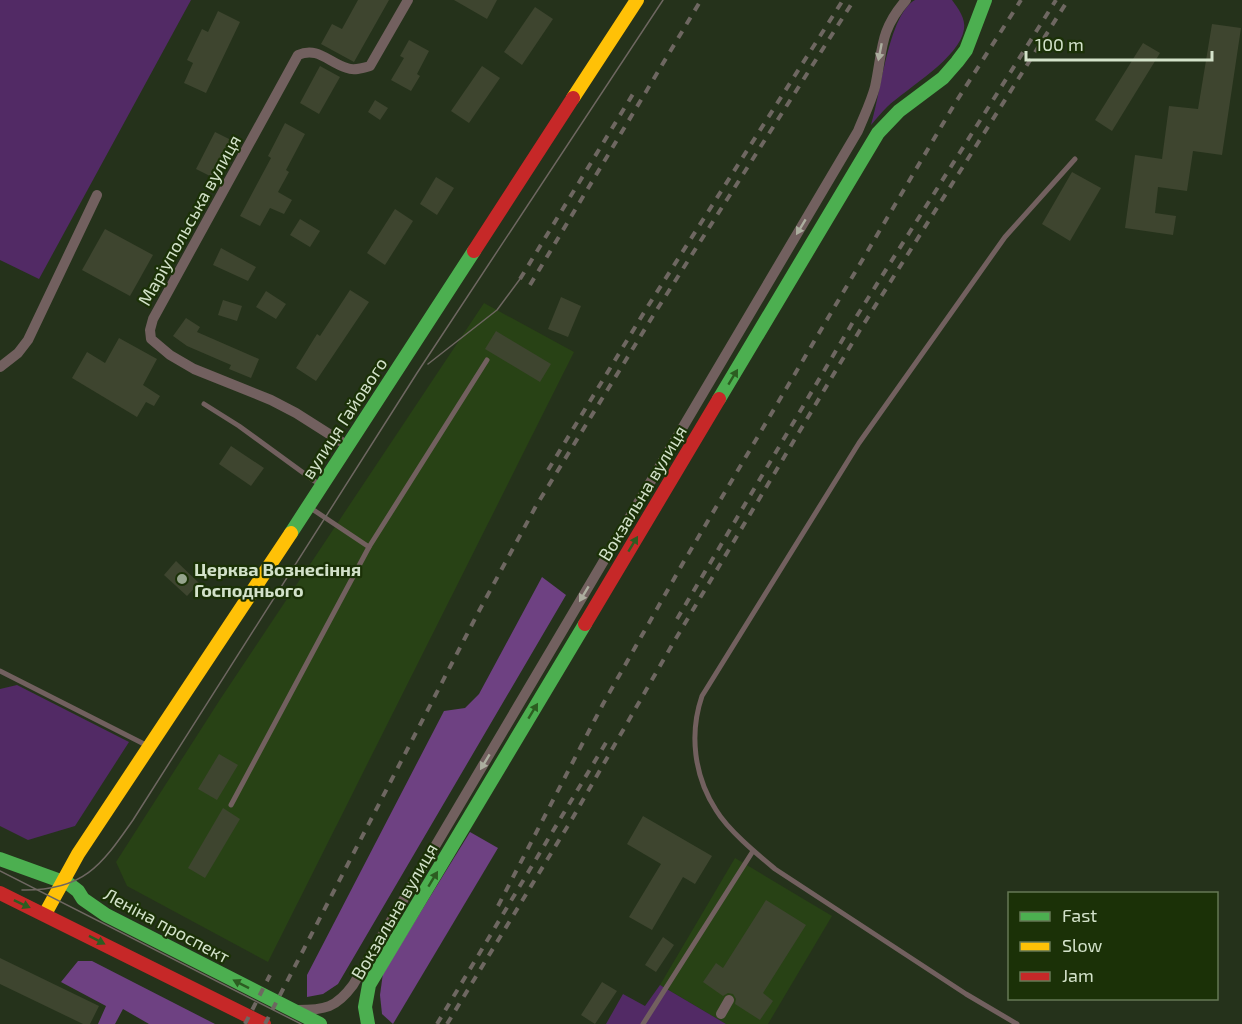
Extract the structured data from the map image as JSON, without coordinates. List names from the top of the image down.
{
  "streets": {
    "street": [
      "Маріупольська вулиця",
      "вулиця Гайового",
      "Вокзальна вулиця",
      "Леніна проспект"
    ]
  },
  "crossings": [
    ["Маріупольська вулиця", "вулиця Гайового"],
    ["вулиця Гайового", "Леніна проспект"],
    ["Вокзальна вулиця", "Леніна проспект"]
  ],
  "places": ["Церква Вознесіння Господнього"],
  "legend": ["Fast", "Slow", "Jam"],
  "scale_bar": "100 m"
}
